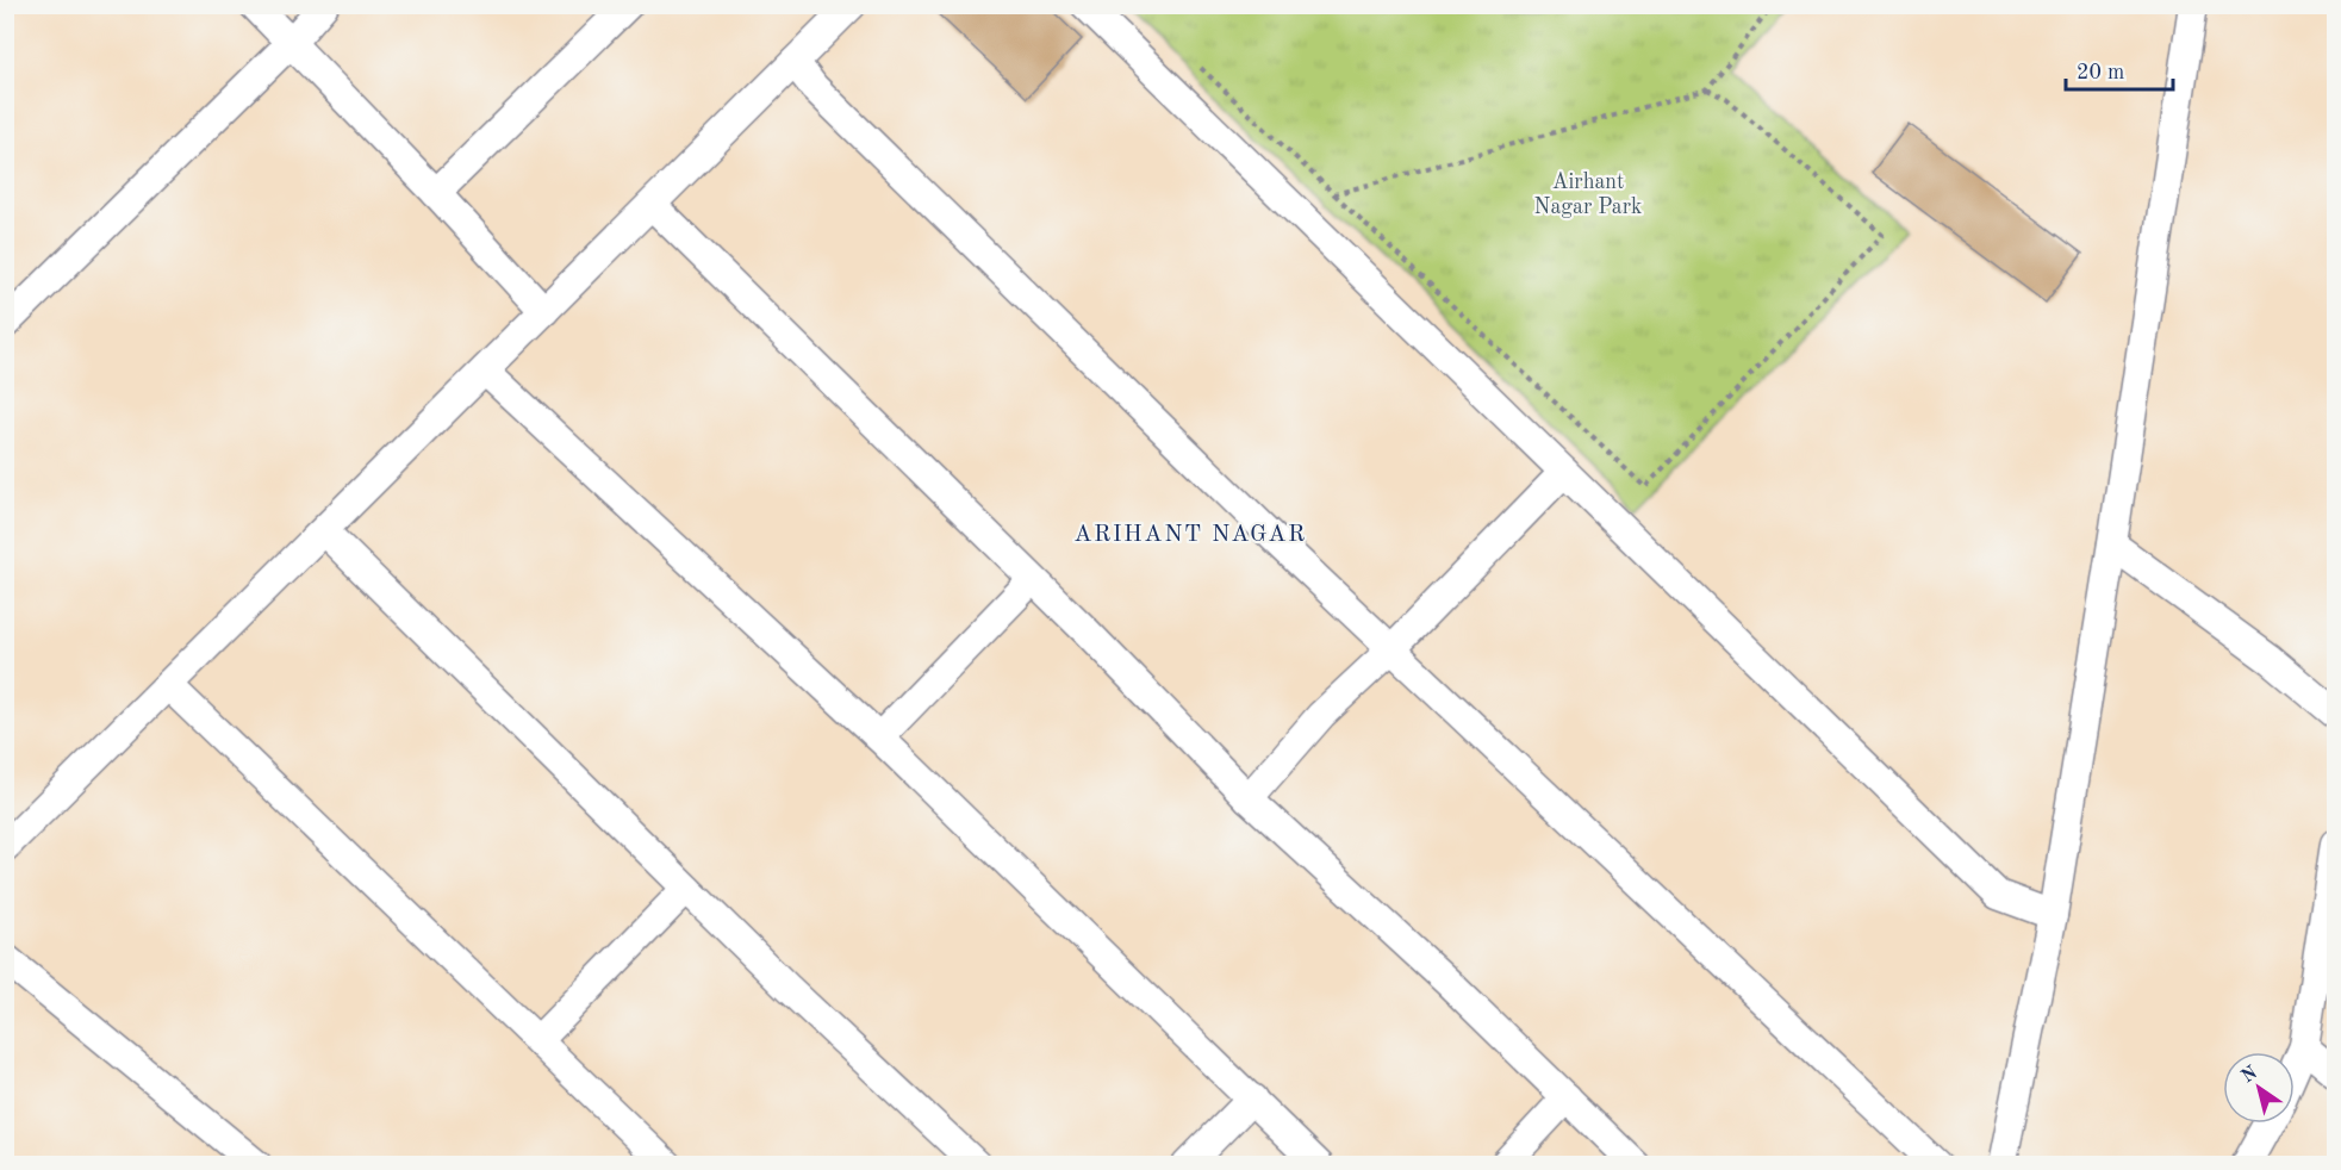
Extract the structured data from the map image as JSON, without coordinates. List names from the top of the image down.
{
  "districts": ["ARIHANT NAGAR"],
  "parks": ["Airhant Nagar Park"],
  "scale_bar": "20 m",
  "north": "top left"
}
